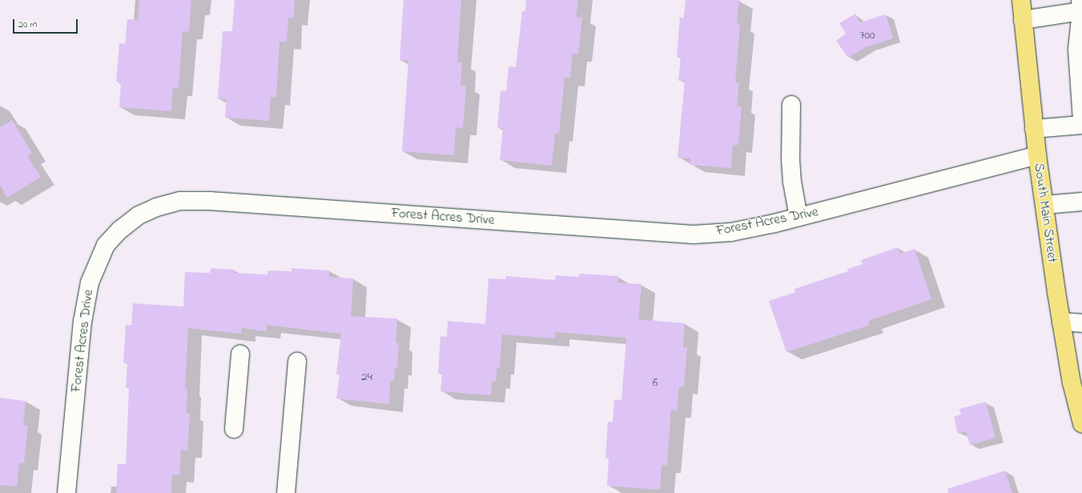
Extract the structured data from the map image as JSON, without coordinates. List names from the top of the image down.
{
  "streets": {
    "main road": ["South Main Street"],
    "street": ["Forest Acres Drive"]
  },
  "crossings": [
    ["South Main Street", "Forest Acres Drive"]
  ],
  "house_numbers": ["700", "24", "6"],
  "scale_bar": "20 m"
}
